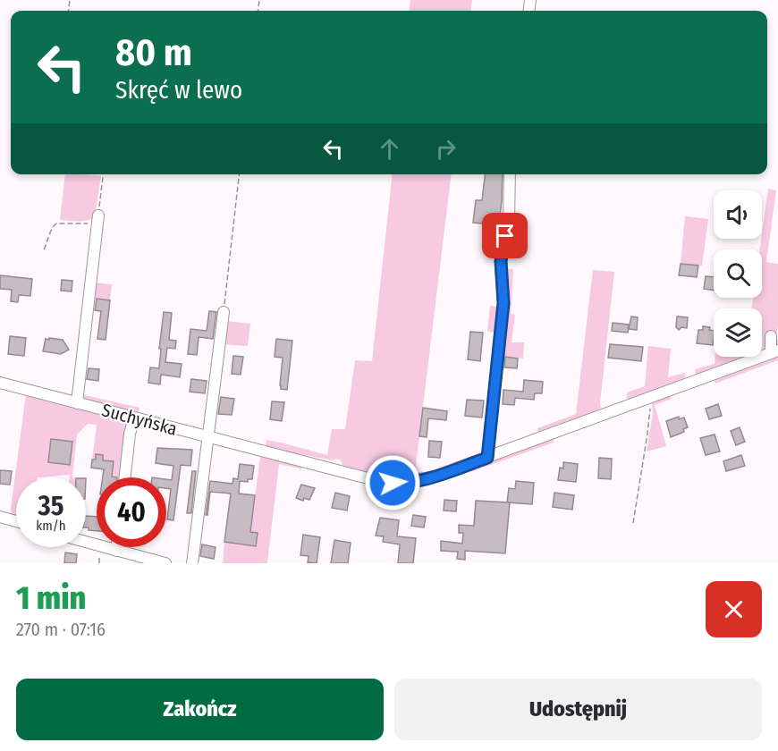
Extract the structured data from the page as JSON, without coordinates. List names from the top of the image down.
{
  "streets": {
    "street": ["Suchyńska"]
  },
  "page": {
    "turn": ["80 m", "Skręć w lewo"],
    "speed": "35 km/h",
    "limit": "40",
    "heading": ["1 min", "270 m · 07:16"],
    "buttons": ["Zakończ", "Udostępnij"]
  }
}
